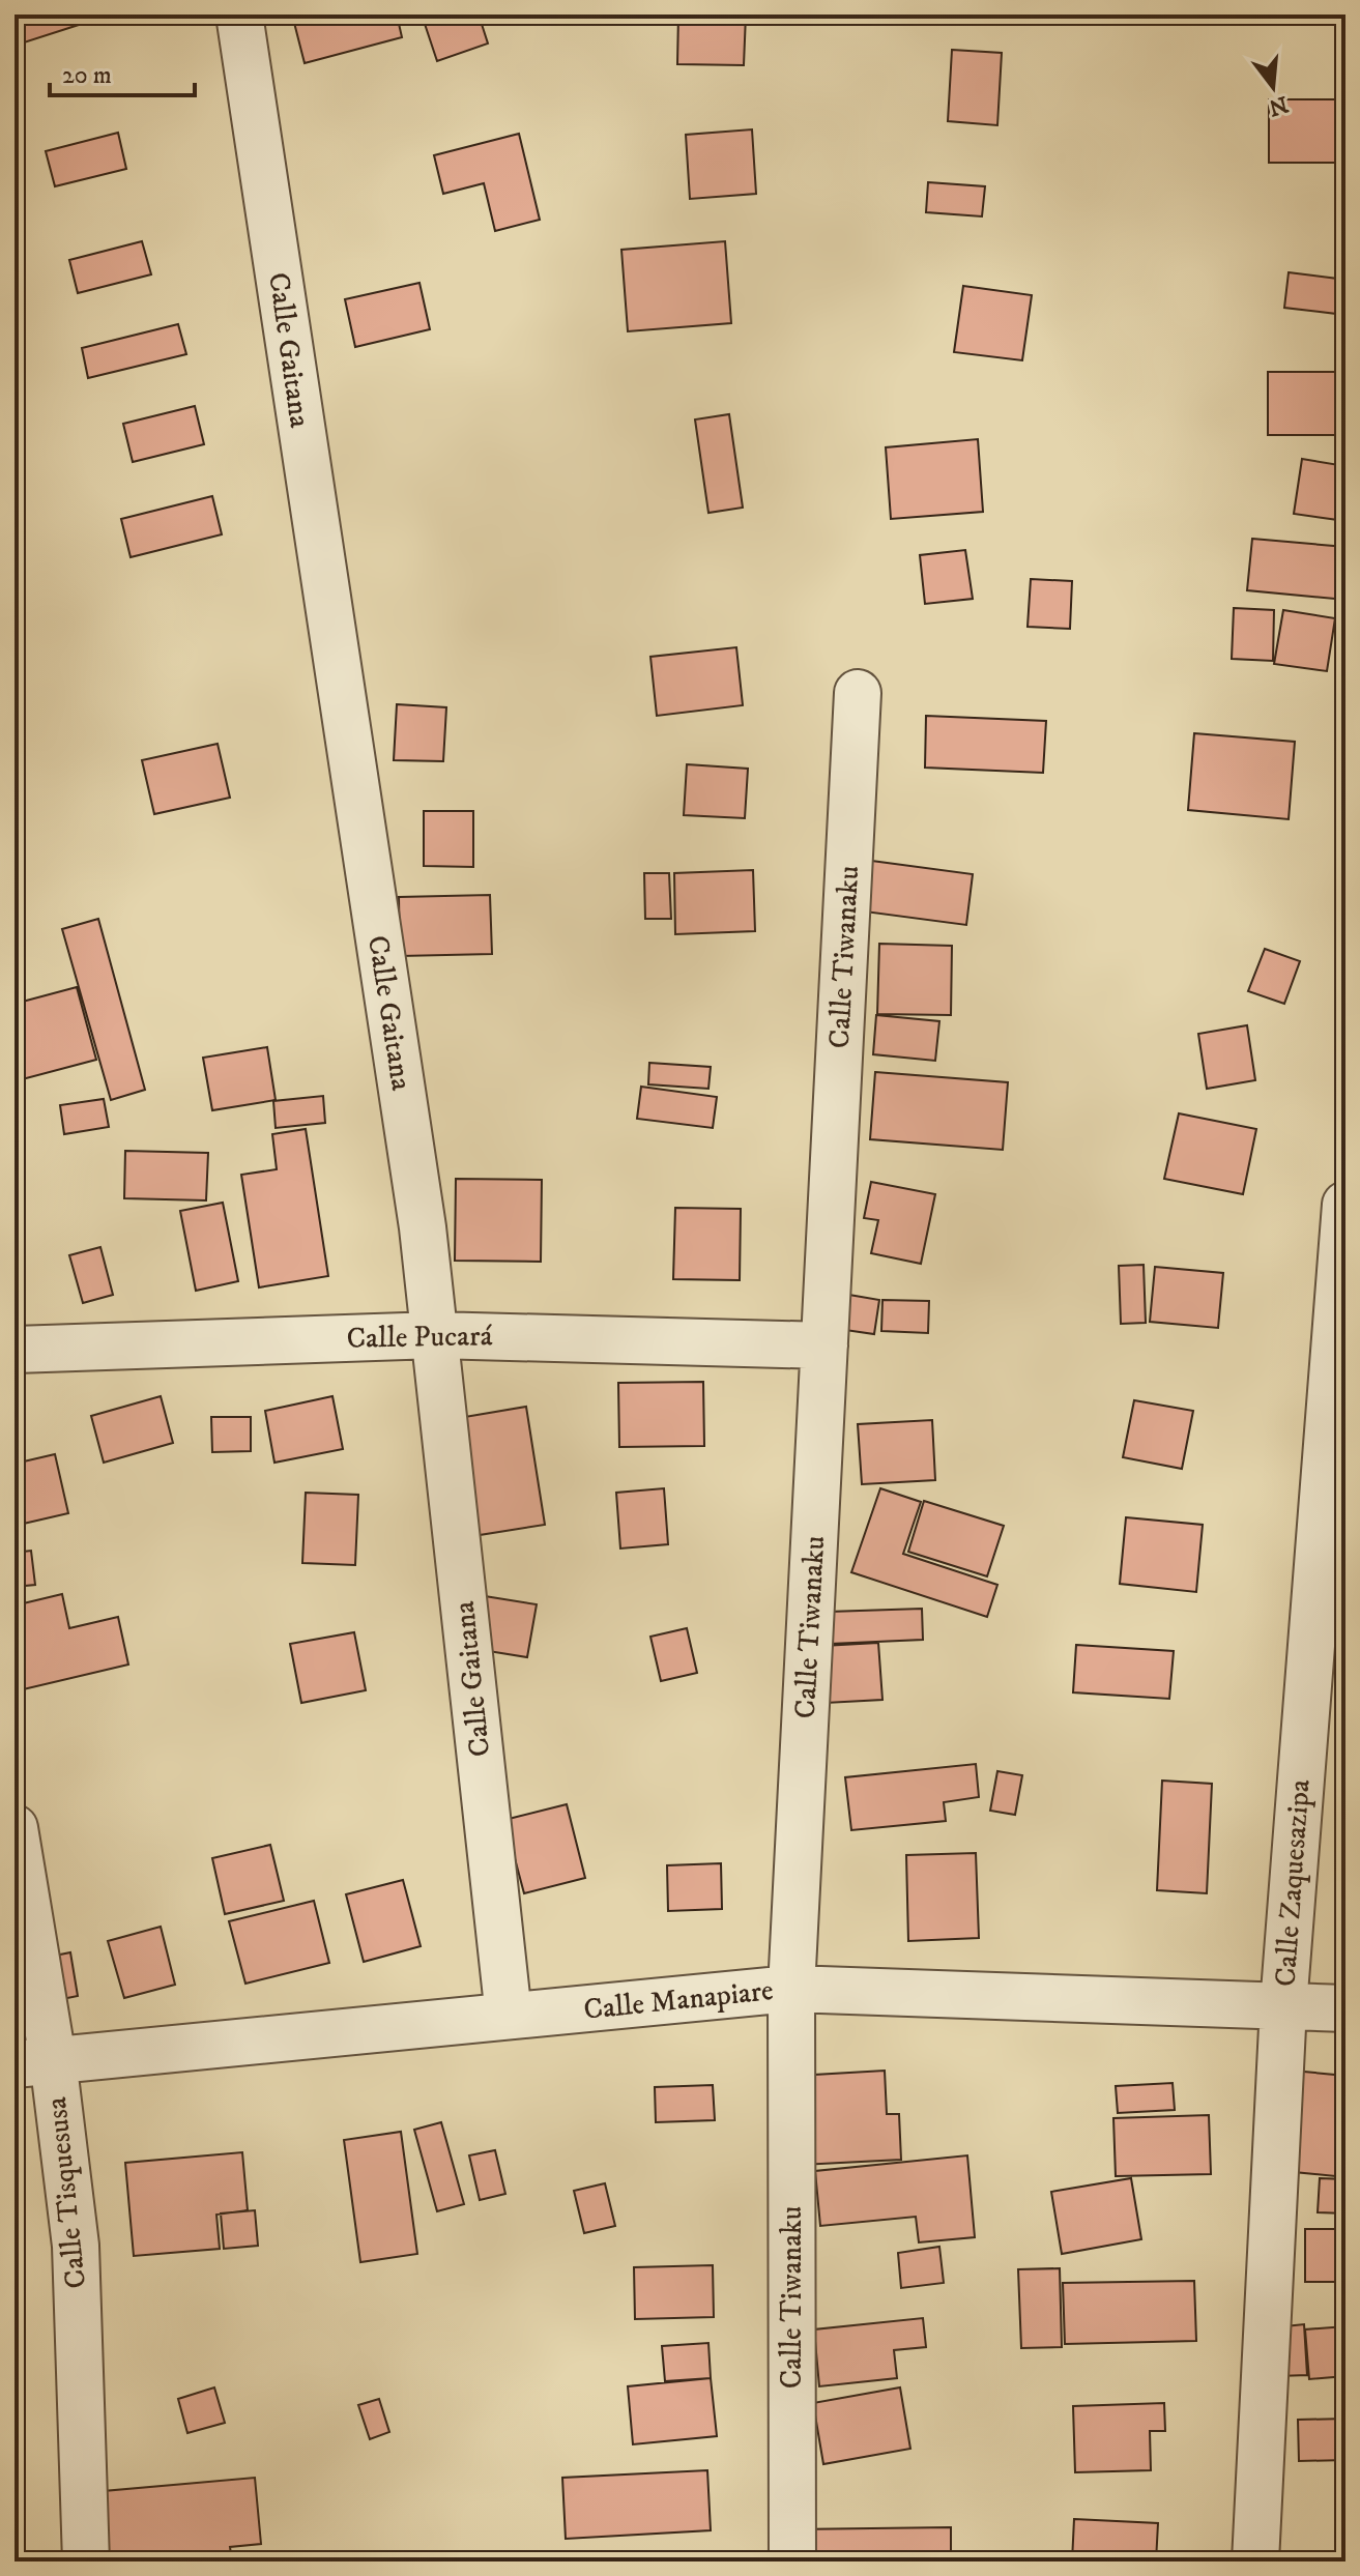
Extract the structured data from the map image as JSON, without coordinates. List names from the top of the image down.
{
  "streets": {
    "street": [
      "Calle Gaitana",
      "Calle Tiwanaku",
      "Calle Pucará",
      "Calle Zaquesazipa",
      "Calle Manapiare",
      "Calle Tisquesusa"
    ]
  },
  "crossings": [
    ["Calle Gaitana", "Calle Pucará"],
    ["Calle Gaitana", "Calle Manapiare"],
    ["Calle Tiwanaku", "Calle Pucará"],
    ["Calle Tiwanaku", "Calle Manapiare"],
    ["Calle Zaquesazipa", "Calle Manapiare"],
    ["Calle Manapiare", "Calle Tisquesusa"]
  ],
  "scale_bar": "20 m",
  "north": "bottom"
}
